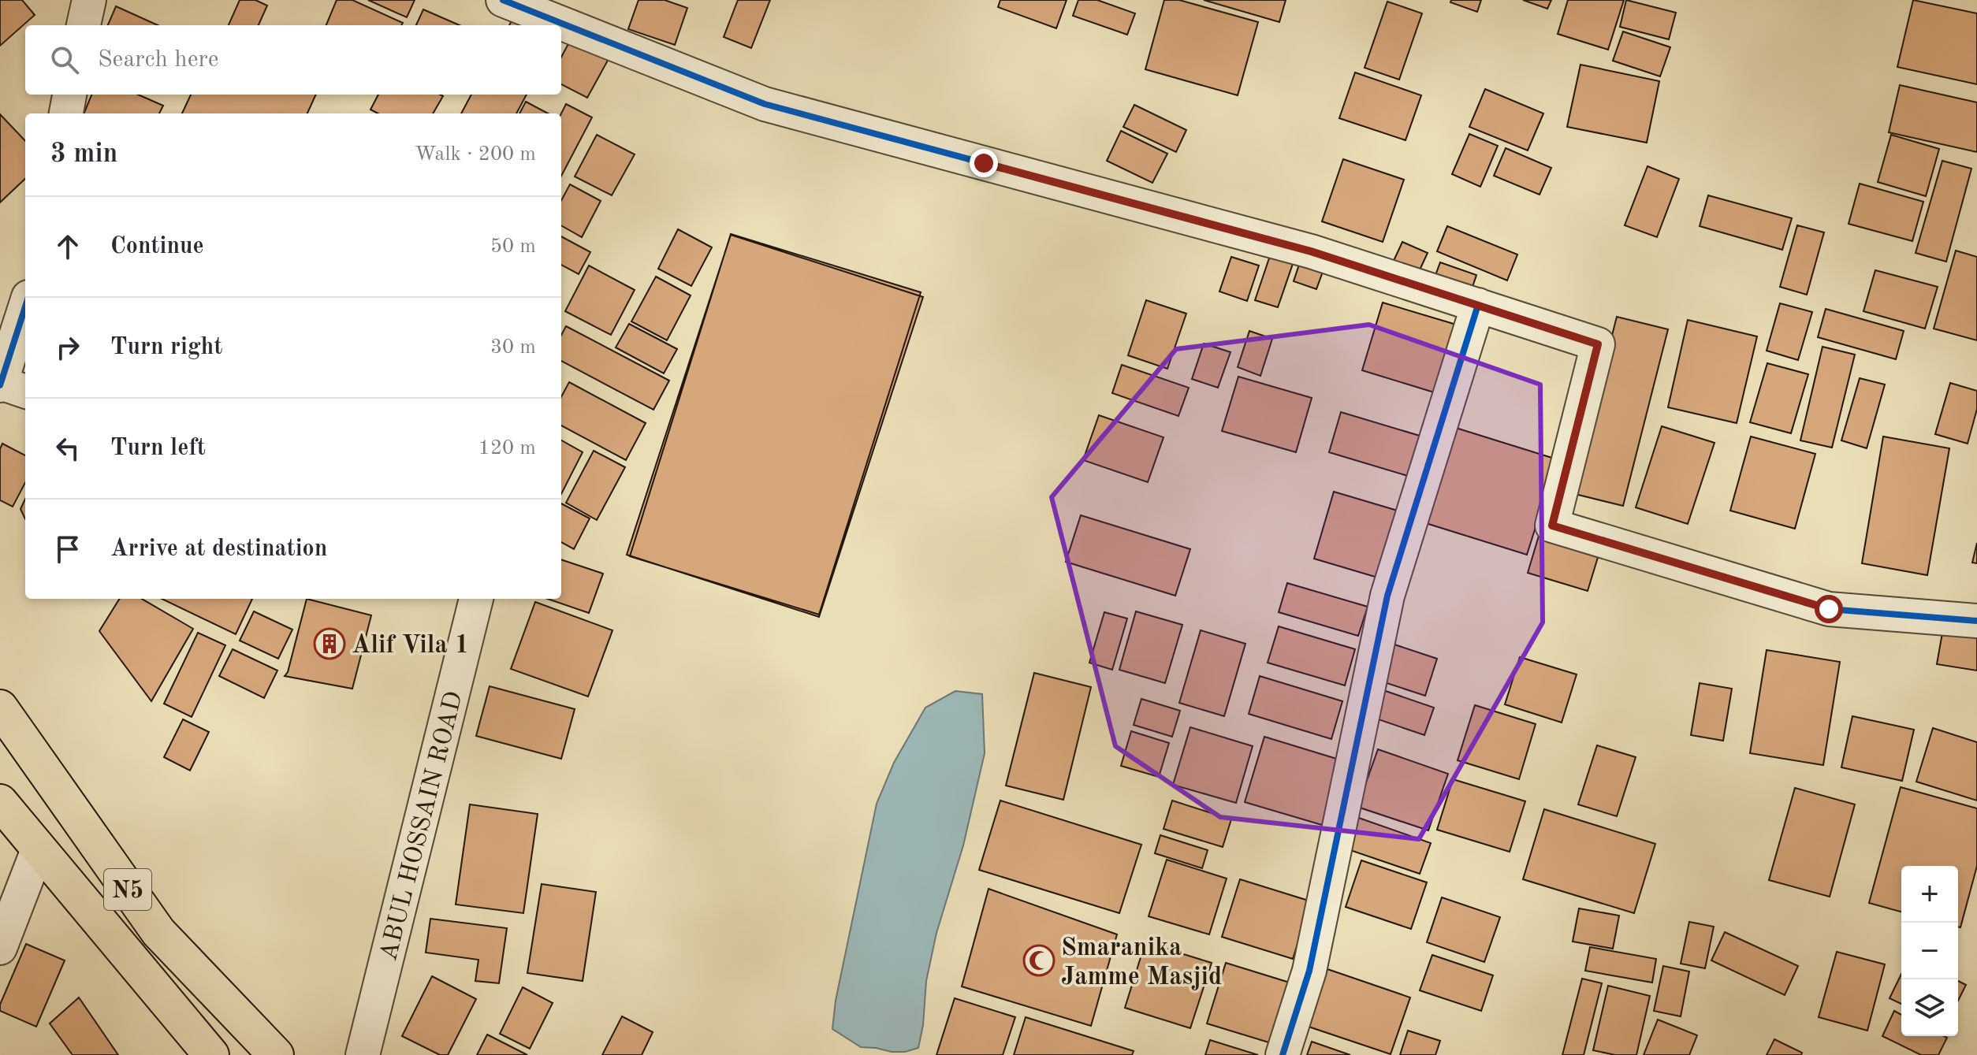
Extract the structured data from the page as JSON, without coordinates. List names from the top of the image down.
{
  "streets": {
    "highway": ["N5"],
    "street": ["ABUL HOSSAIN ROAD"]
  },
  "places": {
    "building": ["Alif Vila 1"],
    "mosque": ["Smaranika Jamme Masjid"]
  },
  "page": {
    "search": "Search here",
    "heading": ["3 min", "Walk · 200 m"],
    "list": [
      ["Continue", "50 m"],
      ["Turn right", "30 m"],
      ["Turn left", "120 m"],
      "Arrive at destination"
    ],
    "map_buttons": ["+", "−"]
  }
}
